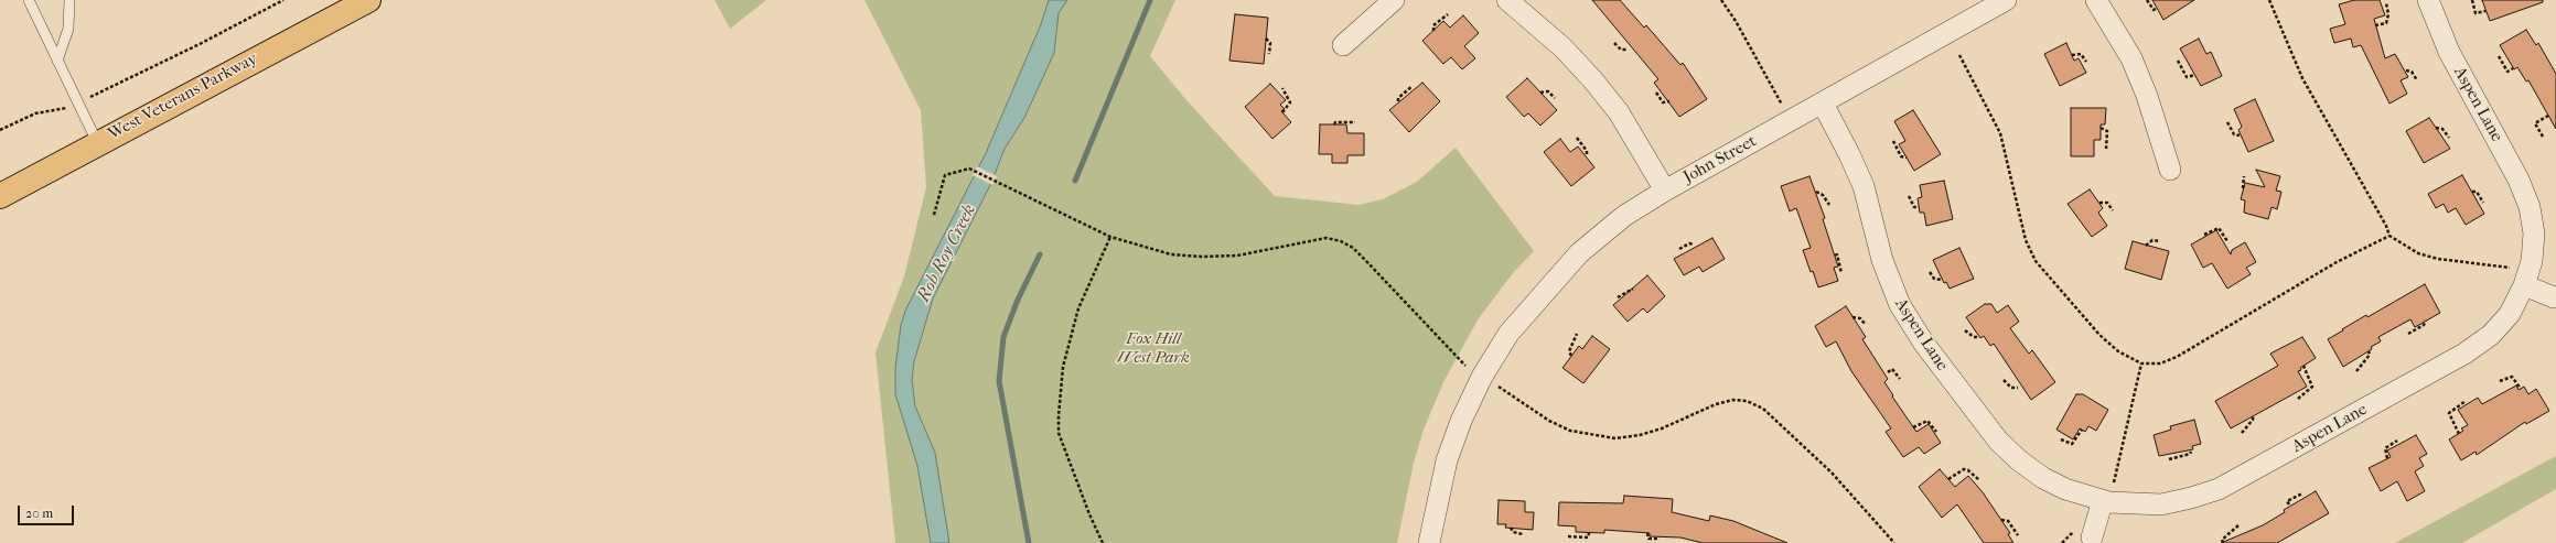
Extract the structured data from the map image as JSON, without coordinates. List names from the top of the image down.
{
  "streets": {
    "main road": ["West Veterans Parkway"],
    "street": ["Aspen Lane", "John Street"]
  },
  "crossings": [
    ["Aspen Lane", "John Street"]
  ],
  "water": ["Rob Roy Creek"],
  "parks": ["Fox Hill West Park"],
  "scale_bar": "20 m"
}
